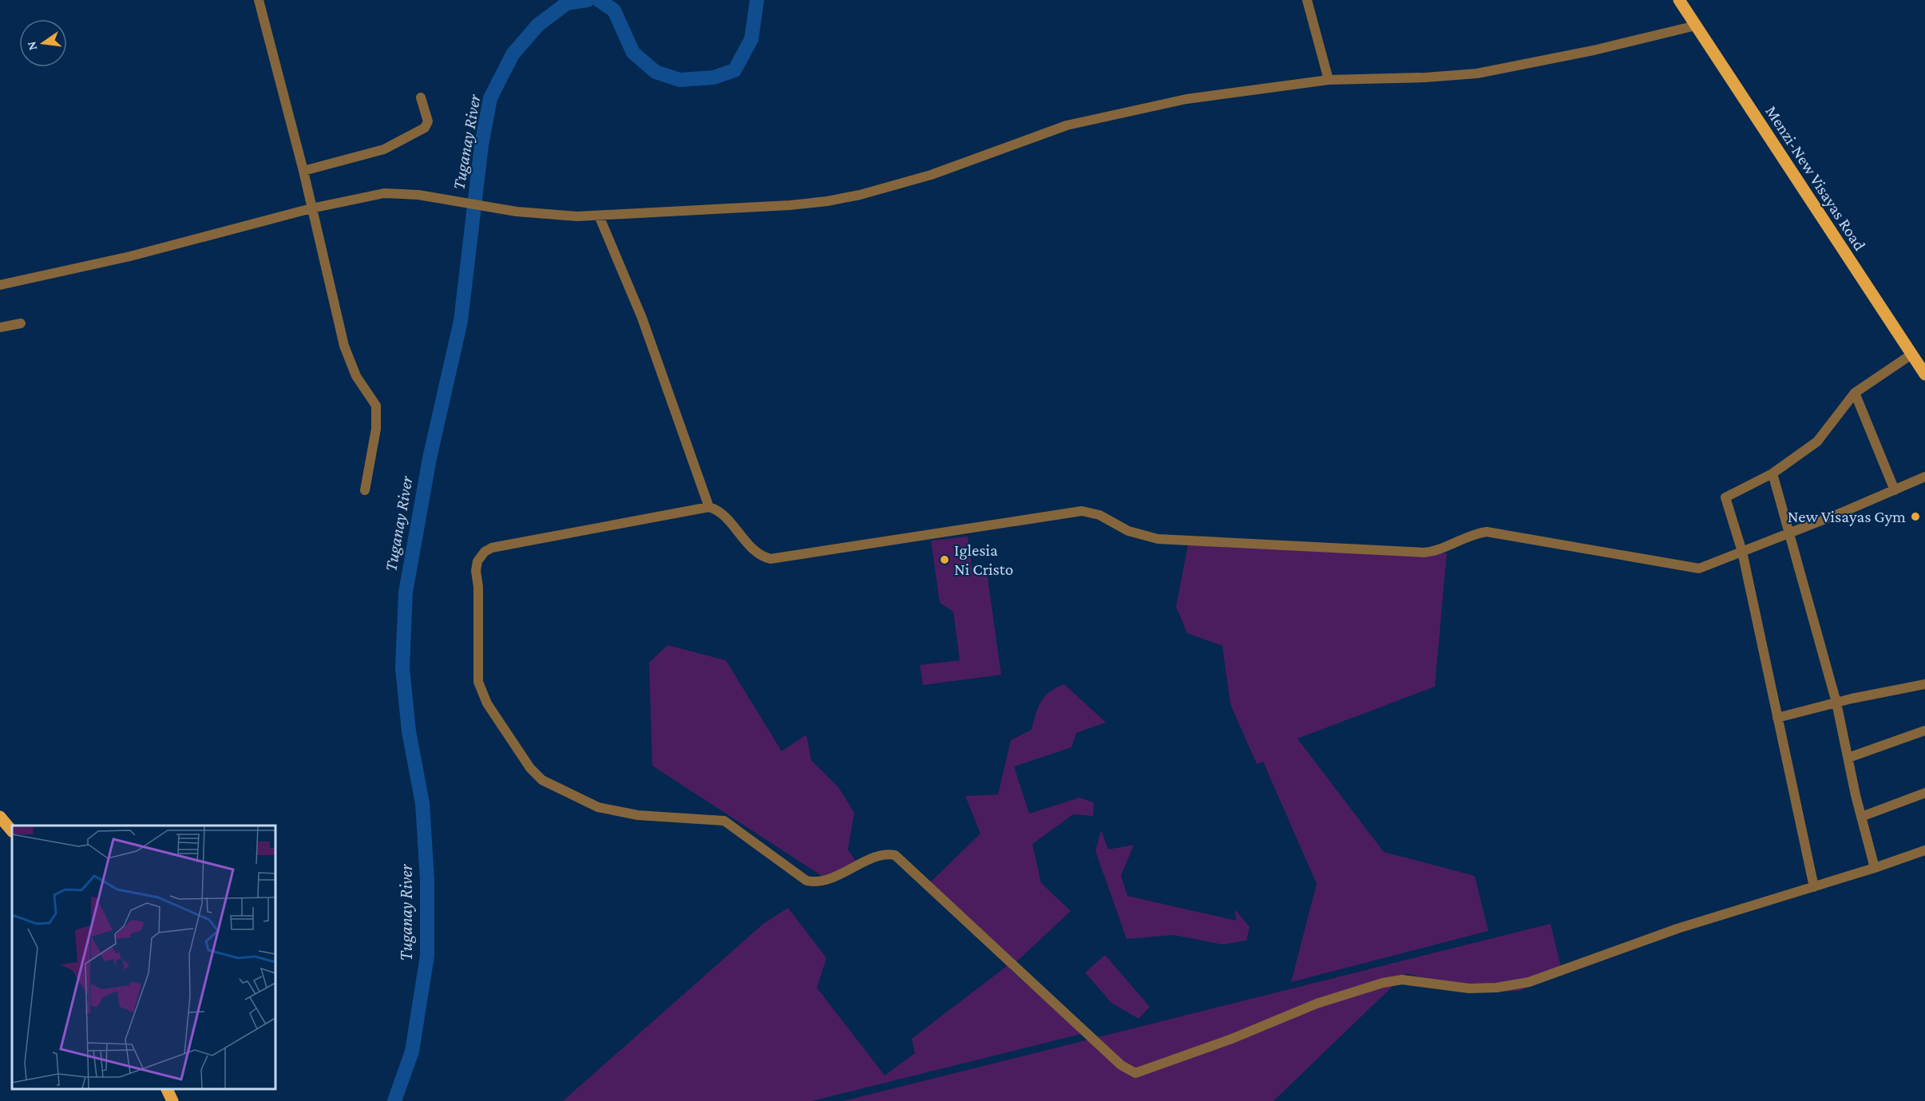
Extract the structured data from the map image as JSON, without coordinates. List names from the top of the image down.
{
  "streets": {
    "main road": ["Menzi-New Visayas Road"]
  },
  "water": ["Tuganay River"],
  "places": ["New Visayas Gym", "Iglesia Ni Cristo"],
  "north": "left"
}
